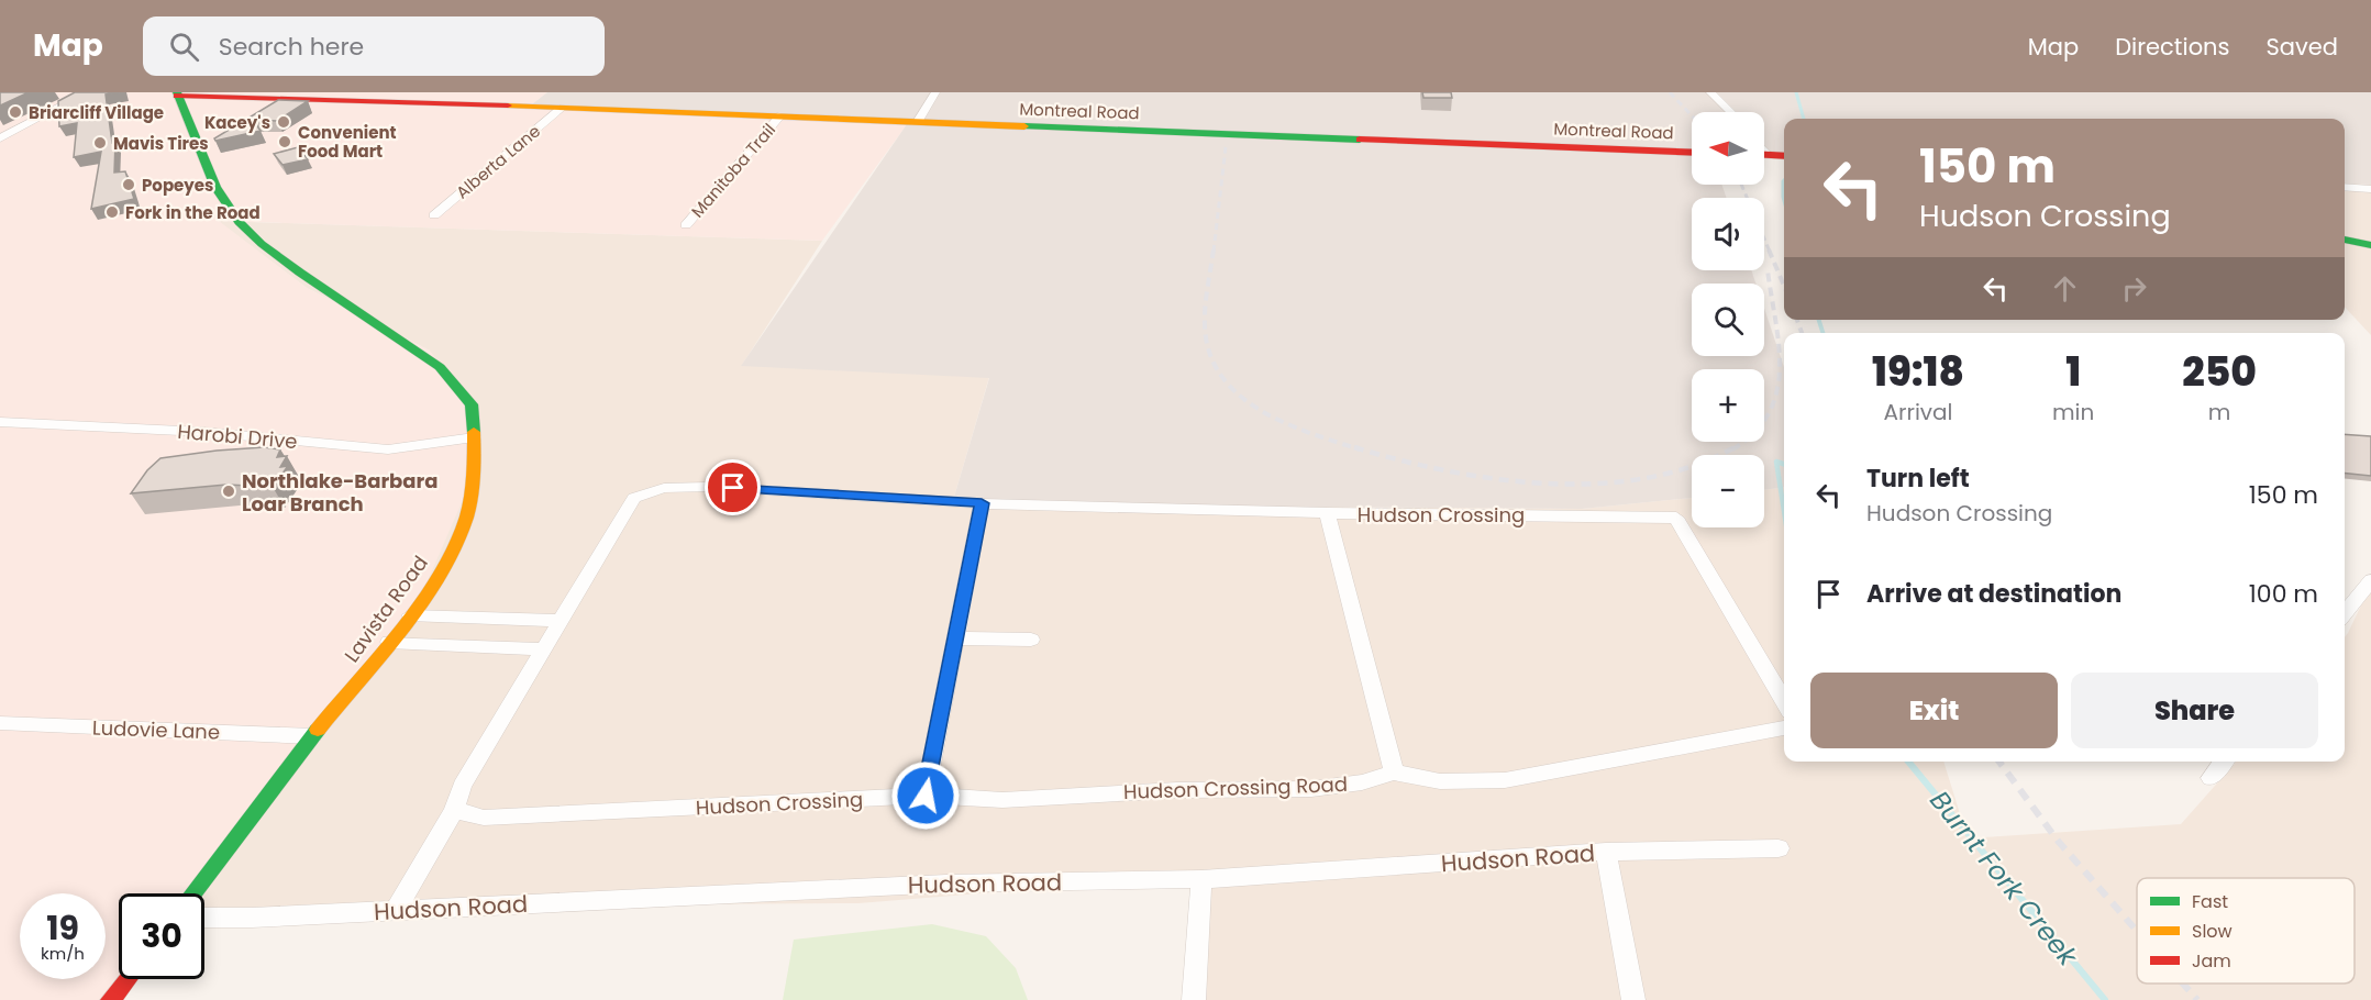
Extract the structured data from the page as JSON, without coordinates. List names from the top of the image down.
{
  "streets": {
    "street": [
      "Montreal Road",
      "Alberta Lane",
      "Manitoba Trail",
      "Harobi Drive",
      "Hudson Crossing",
      "Lavista Road",
      "Ludovie Lane",
      "Hudson Crossing Road",
      "Hudson Road"
    ]
  },
  "crossings": [
    ["Montreal Road", "Alberta Lane"],
    ["Montreal Road", "Manitoba Trail"],
    ["Montreal Road", "Lavista Road"],
    ["Harobi Drive", "Lavista Road"],
    ["Hudson Crossing", "Hudson Crossing Road"],
    ["Hudson Crossing", "Hudson Road"],
    ["Lavista Road", "Ludovie Lane"]
  ],
  "water": ["Burnt Fork Creek"],
  "places": [
    "Briarcliff Village",
    "Kacey's",
    "Convenient Food Mart",
    "Mavis Tires",
    "Popeyes",
    "Fork in the Road",
    "Northlake-Barbara Loar Branch"
  ],
  "legend": ["Fast", "Slow", "Jam"],
  "north": "left",
  "page": {
    "header": "Map",
    "search": "Search here",
    "nav": ["Map", "Directions", "Saved"],
    "map_buttons": ["+", "−"],
    "turn": ["150 m", "Hudson Crossing"],
    "eta": [
      "19:18",
      "Arrival",
      "1",
      "min",
      "250",
      "m"
    ],
    "list": [
      {
        "name": "Turn left",
        "note": "Hudson Crossing",
        "value": "150 m"
      },
      {
        "name": "Arrive at destination",
        "value": "100 m"
      }
    ],
    "buttons": ["Exit", "Share"],
    "speed": "19 km/h",
    "limit": "30"
  }
}
